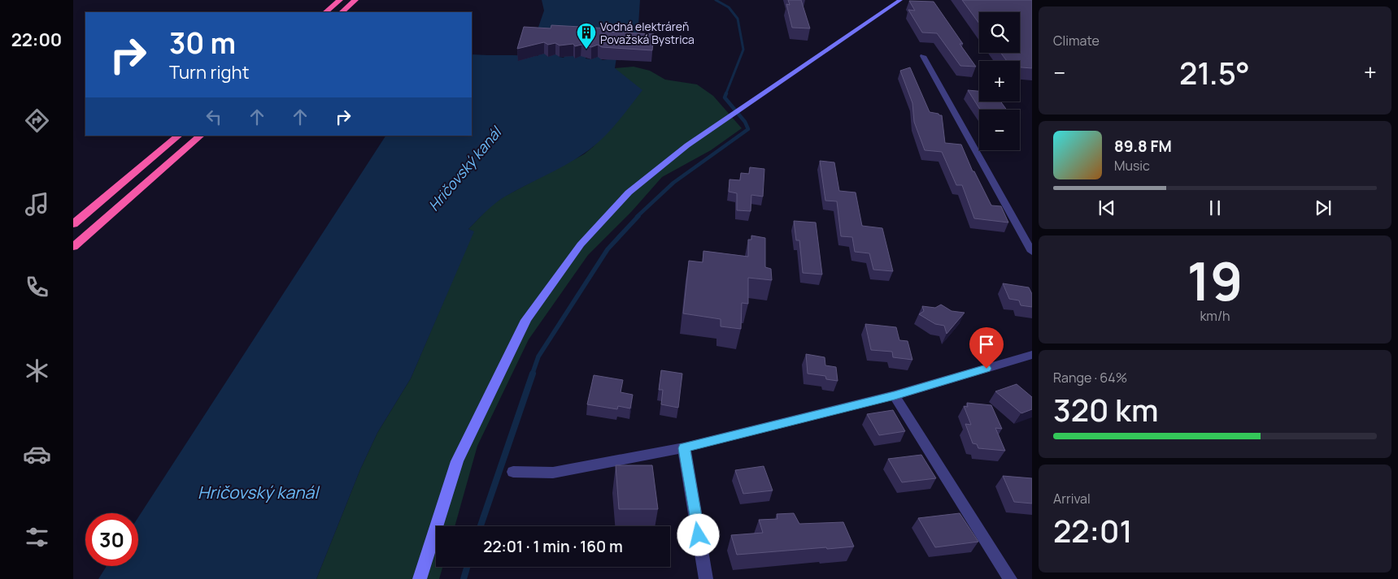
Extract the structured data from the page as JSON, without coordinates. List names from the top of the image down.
{
  "water": ["Hričovský kanál"],
  "places": {
    "building": ["Vodná elektráreň Považská Bystrica"]
  },
  "page": {
    "tabs": "22:00",
    "tile": [
      "Climate",
      ["19", "km/h"],
      ["Range · 64%", "320 km"],
      ["Arrival", "22:01"]
    ],
    "map_buttons": ["+", "−"],
    "turn": ["30 m", "Turn right"],
    "heat": ["−", "21.5°", "+"],
    "song": ["89.8 FM", "Music"],
    "limit": "30",
    "trip": "22:01 · 1 min · 160 m"
  }
}
